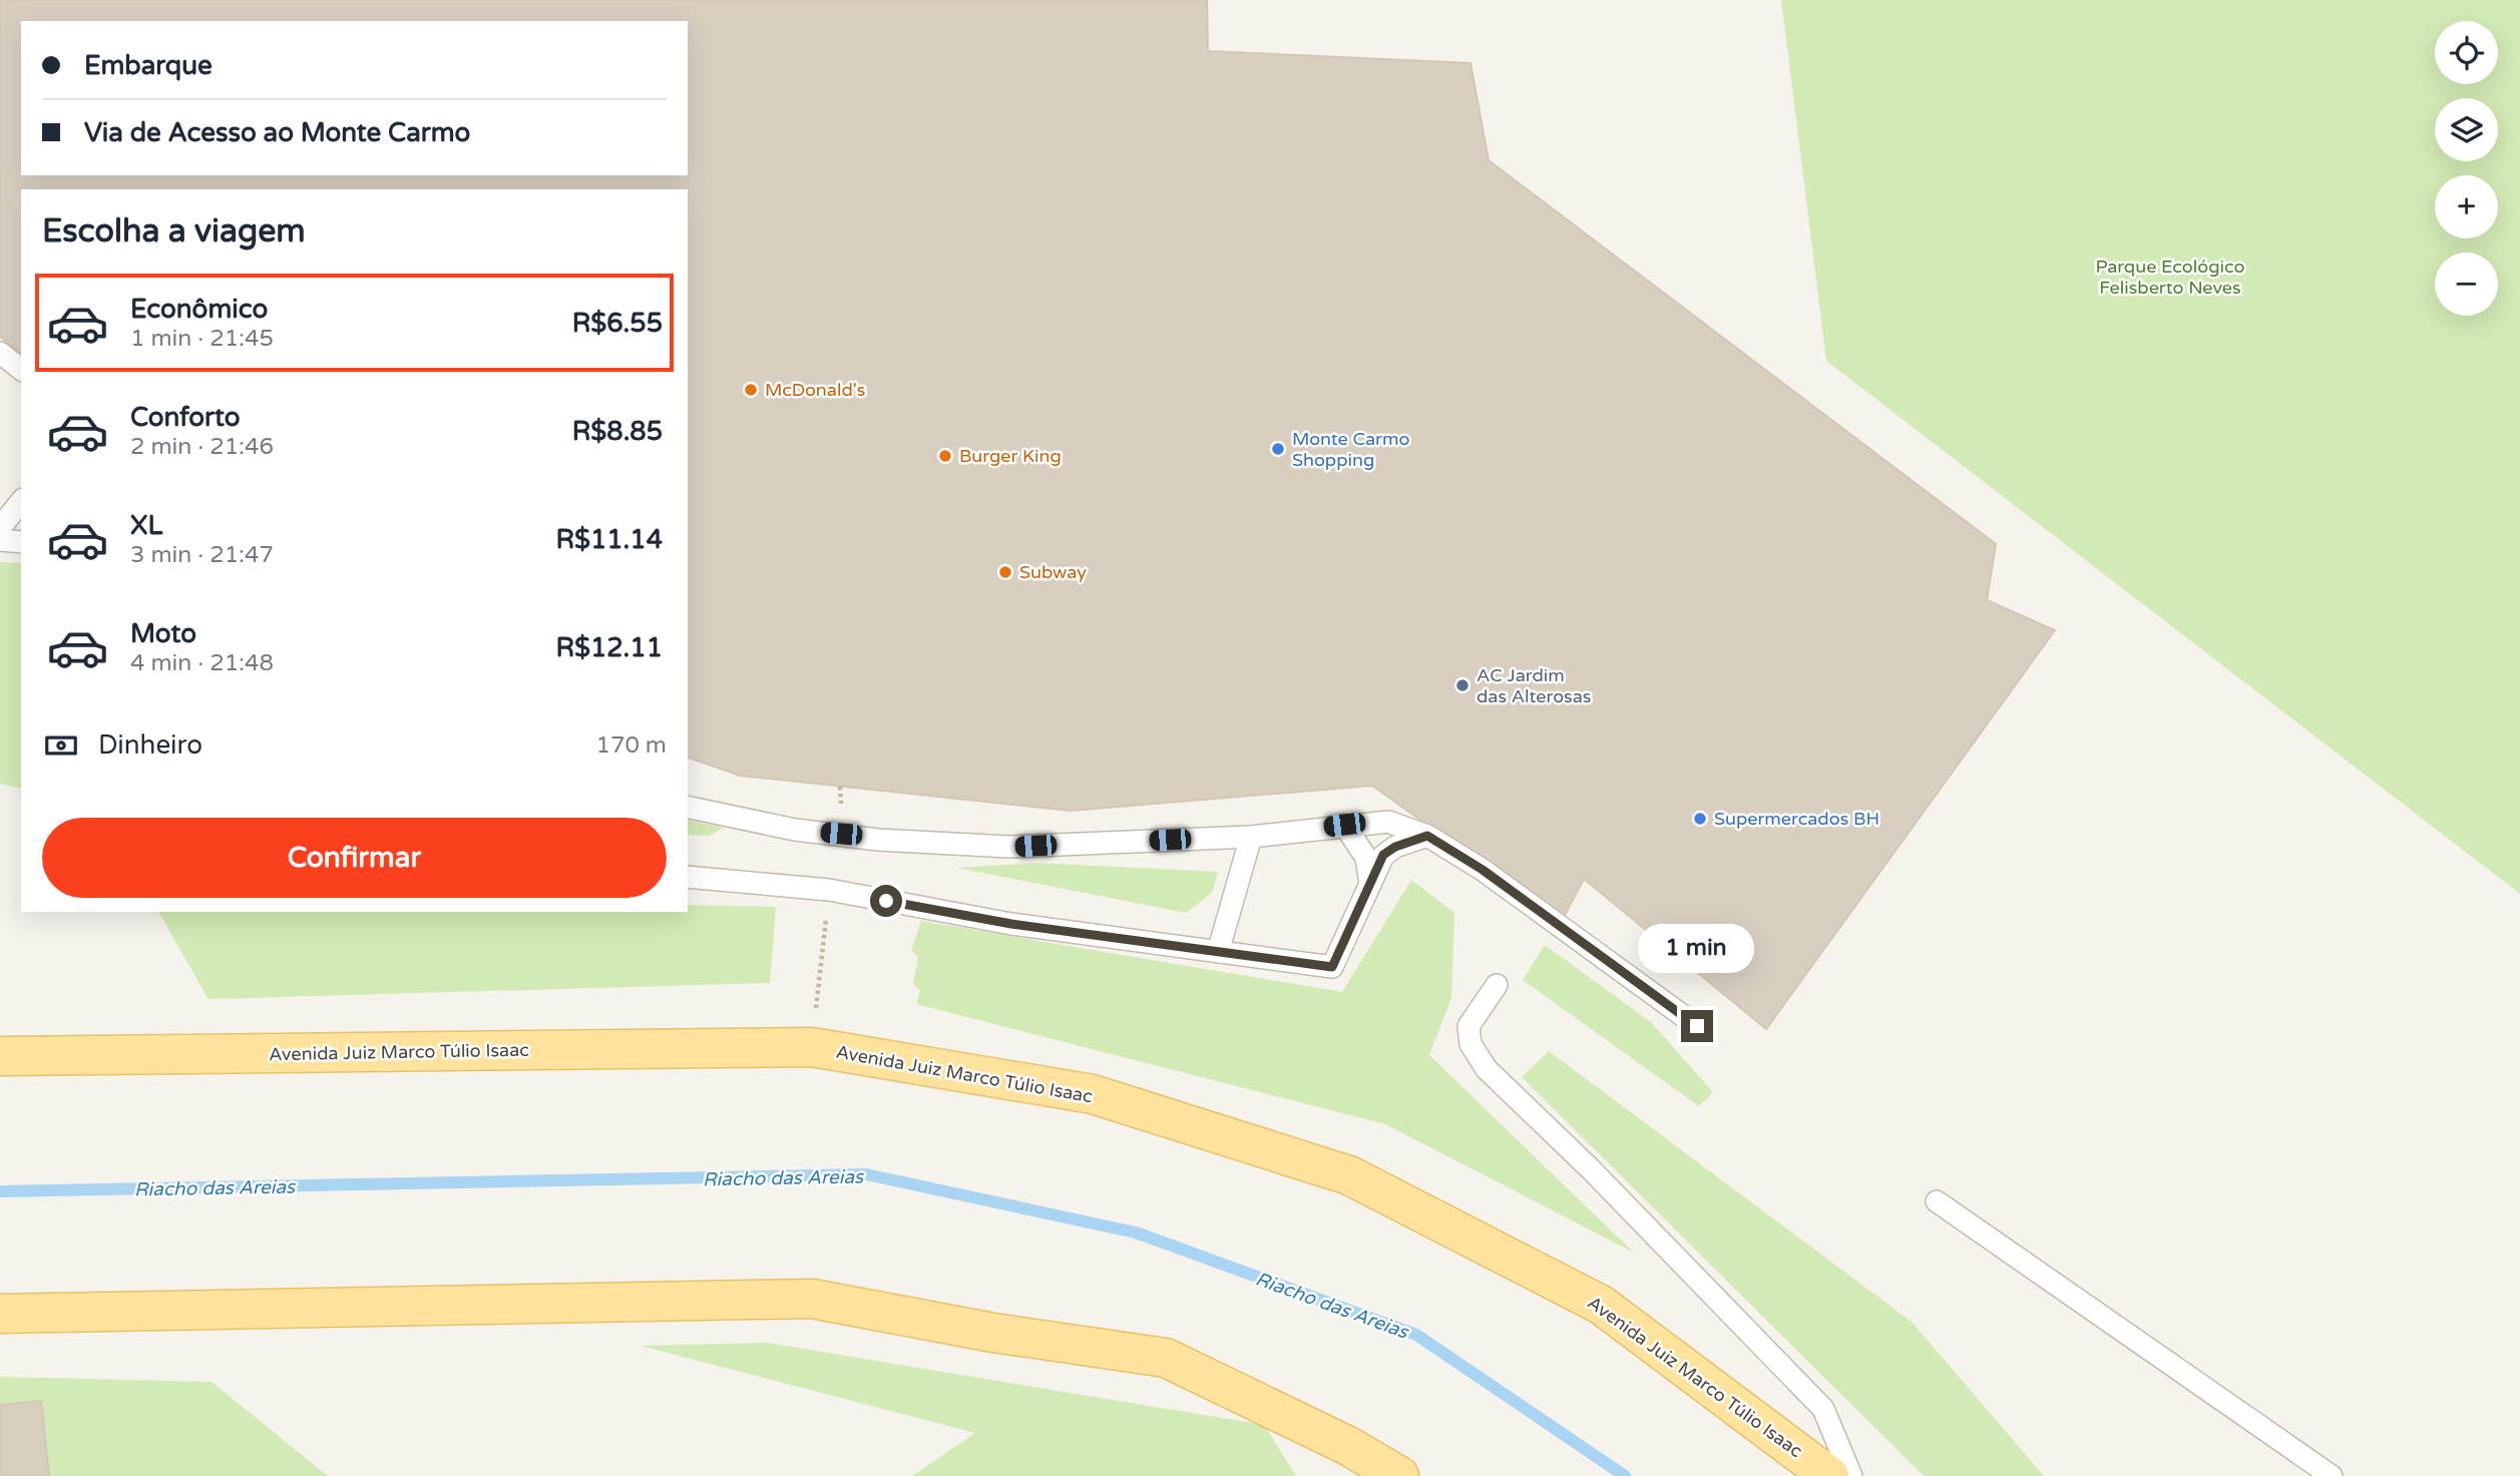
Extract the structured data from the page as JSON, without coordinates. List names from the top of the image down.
{
  "streets": {
    "main road": ["Avenida Juiz Marco Túlio Isaac"]
  },
  "water": ["Riacho das Areias"],
  "parks": ["Parque Ecológico Felisberto Neves"],
  "places": [
    "McDonald's",
    "Monte Carmo Shopping",
    "Burger King",
    "Subway",
    "AC Jardim das Alterosas",
    "Supermercados BH"
  ],
  "page": {
    "map_buttons": ["+", "−"],
    "banner": ["Embarque", "Via de Acesso ao Monte Carmo"],
    "heading": "Escolha a viagem",
    "list": [
      {
        "name": "Econômico",
        "note": "1 min · 21:45",
        "value": "R$6.55"
      },
      {
        "name": "Conforto",
        "note": "2 min · 21:46",
        "value": "R$8.85"
      },
      {
        "name": "XL",
        "note": "3 min · 21:47",
        "value": "R$11.14"
      },
      {
        "name": "Moto",
        "note": "4 min · 21:48",
        "value": "R$12.11"
      }
    ],
    "pay": ["Dinheiro", "170 m"],
    "buttons": "Confirmar",
    "bubble": "1 min"
  }
}
